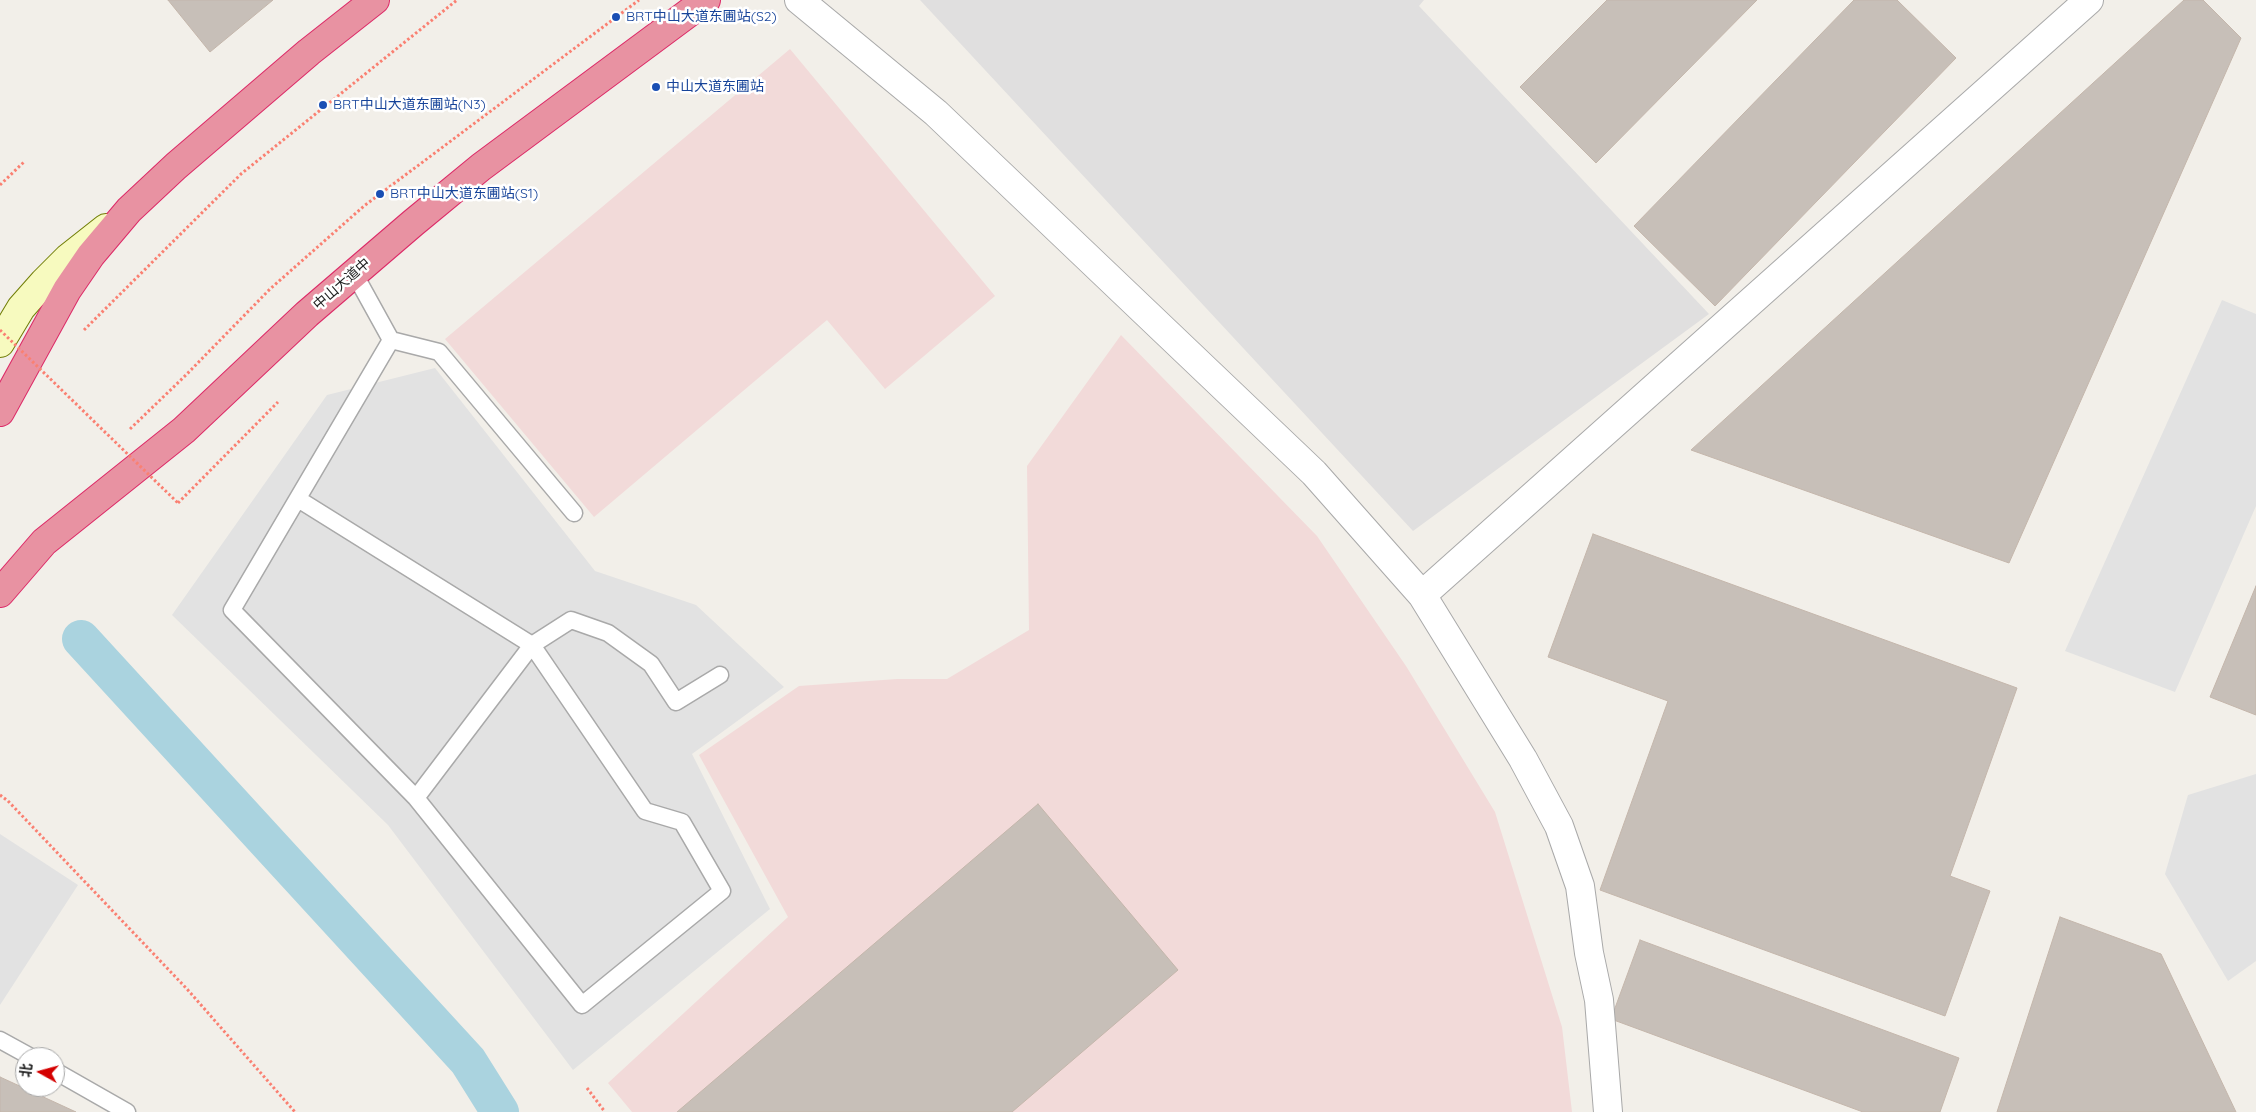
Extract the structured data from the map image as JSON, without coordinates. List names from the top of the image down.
{
  "streets": {
    "highway": ["中山大道中"]
  },
  "places": [
    "BRT中山大道东圃站(S2)",
    "中山大道东圃站",
    "BRT中山大道东圃站(N3)",
    "BRT中山大道东圃站(S1)"
  ],
  "north": "left"
}
